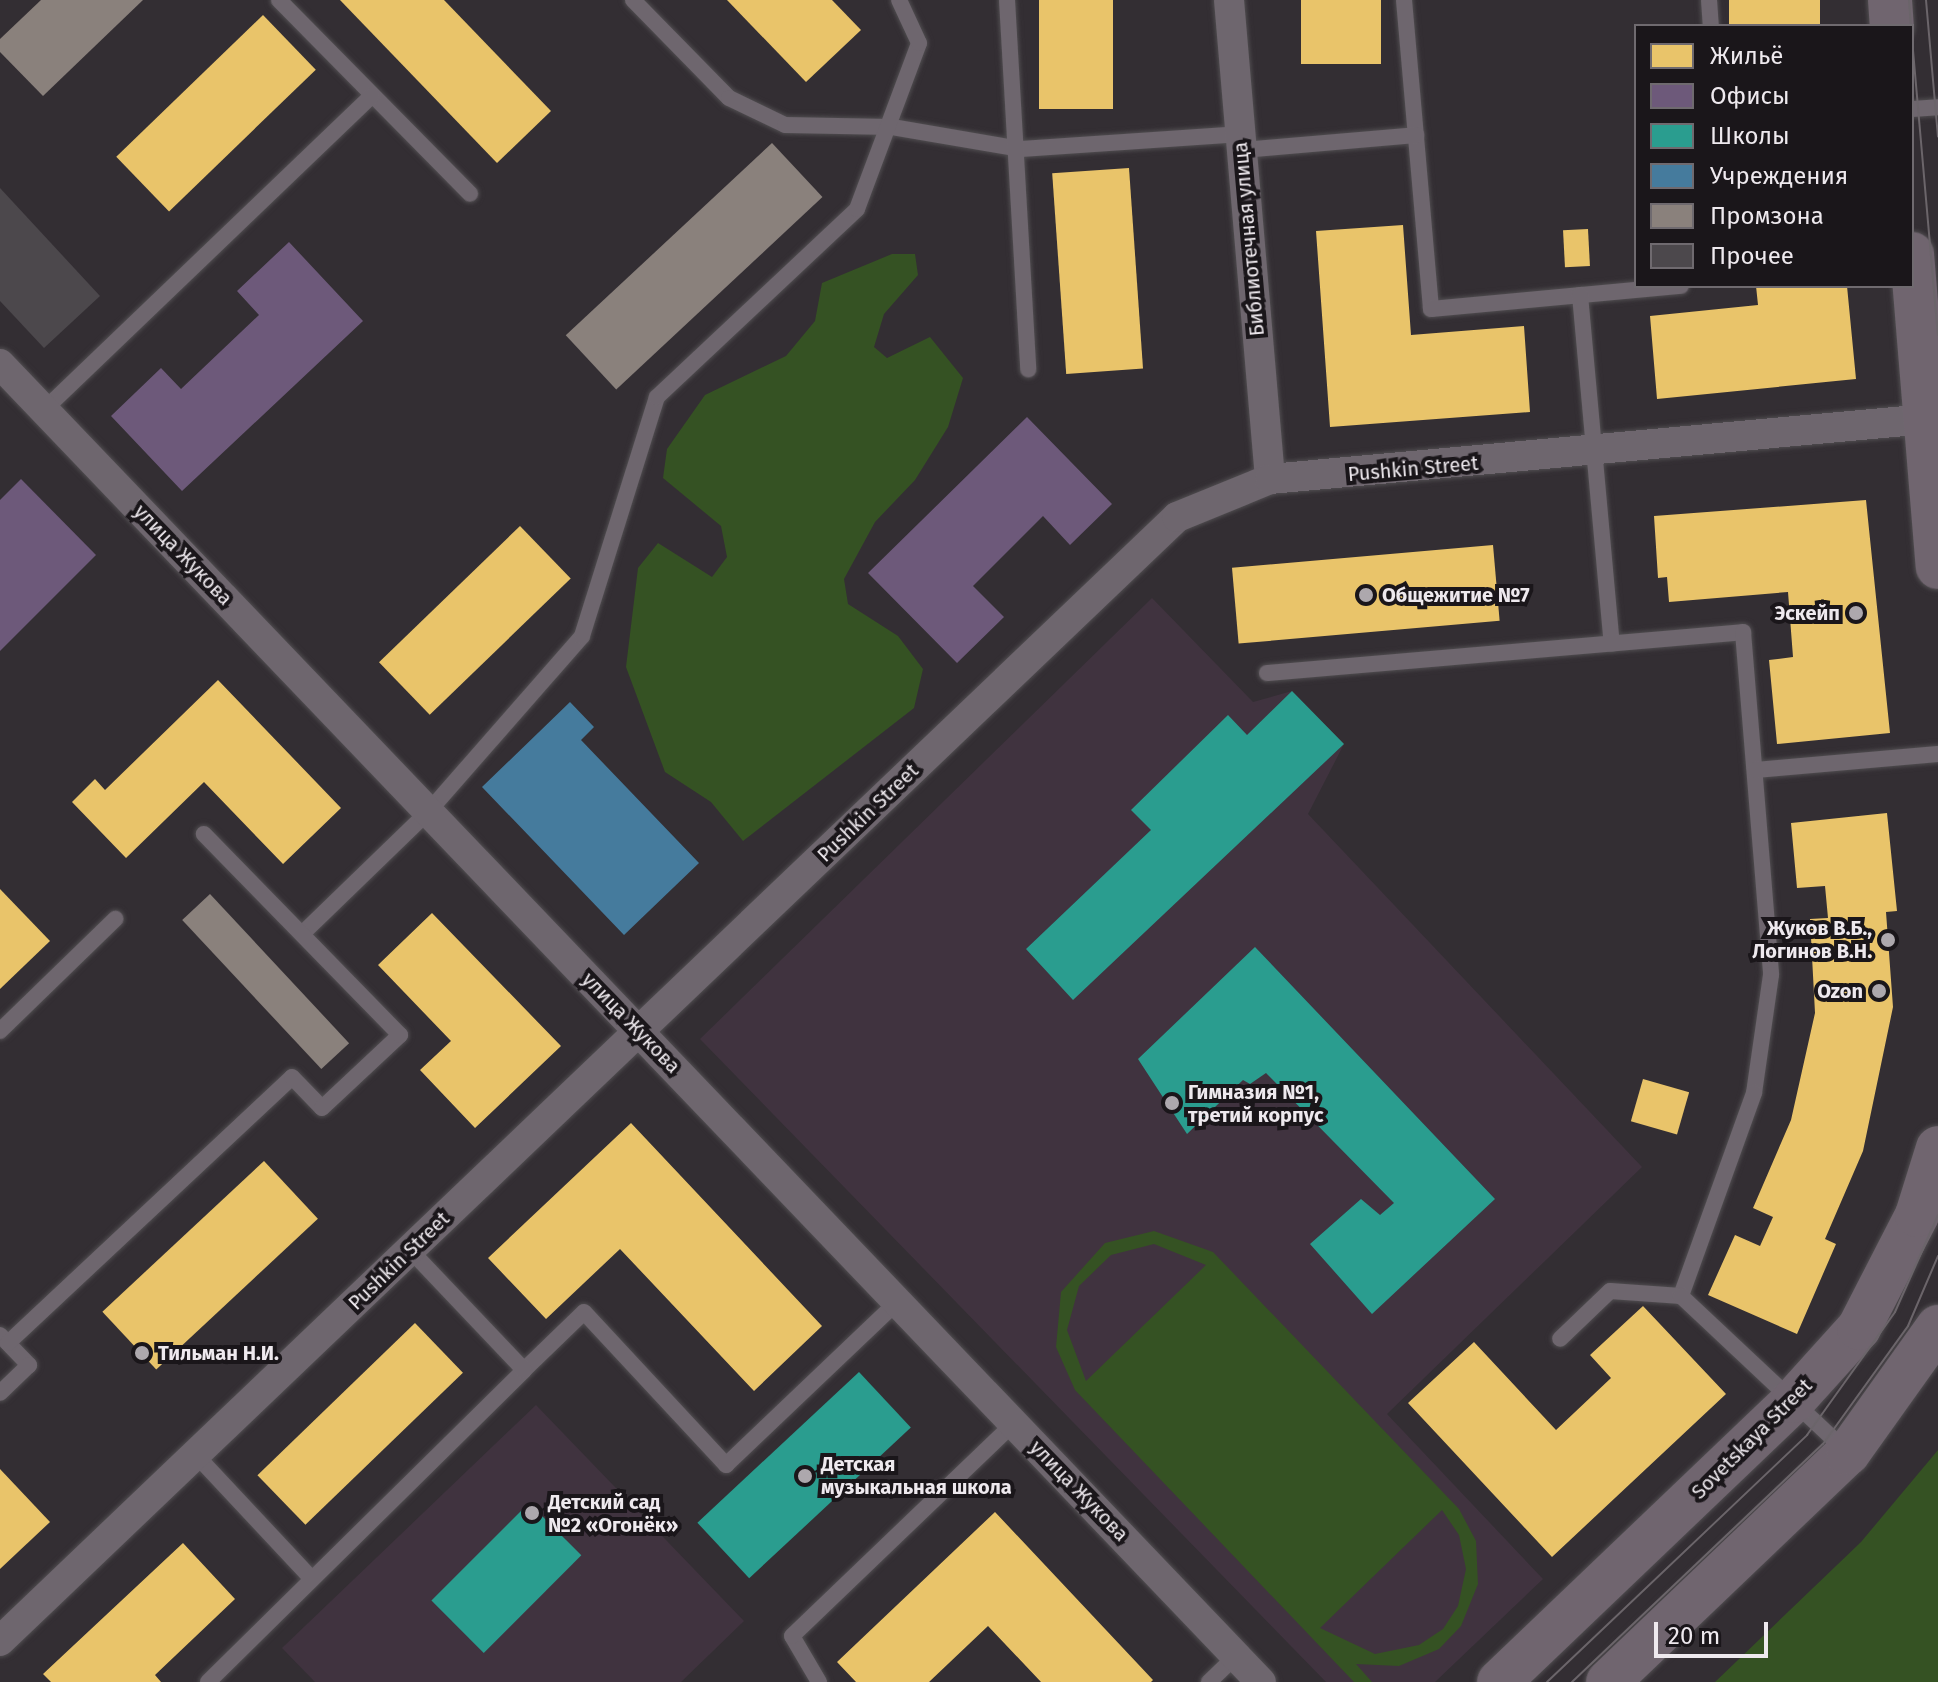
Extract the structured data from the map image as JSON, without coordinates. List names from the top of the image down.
{
  "streets": {
    "main road": ["Sovetskaya Street"],
    "street": ["Библиотечная улица", "Pushkin Street", "улица Жукова"]
  },
  "crossings": [
    ["Библиотечная улица", "Pushkin Street"],
    ["Pushkin Street", "улица Жукова"]
  ],
  "places": [
    "Общежитие №7",
    "Эскейп",
    "Жуков В.Б., Логинов В.Н.",
    "Ozon",
    "Гимназия №1, третий корпус",
    "Тильман Н.И.",
    "Детская музыкальная школа",
    "Детский сад №2 «Огонёк»"
  ],
  "legend": [
    "Жильё",
    "Офисы",
    "Школы",
    "Учреждения",
    "Промзона",
    "Прочее"
  ],
  "scale_bar": "20 m"
}
